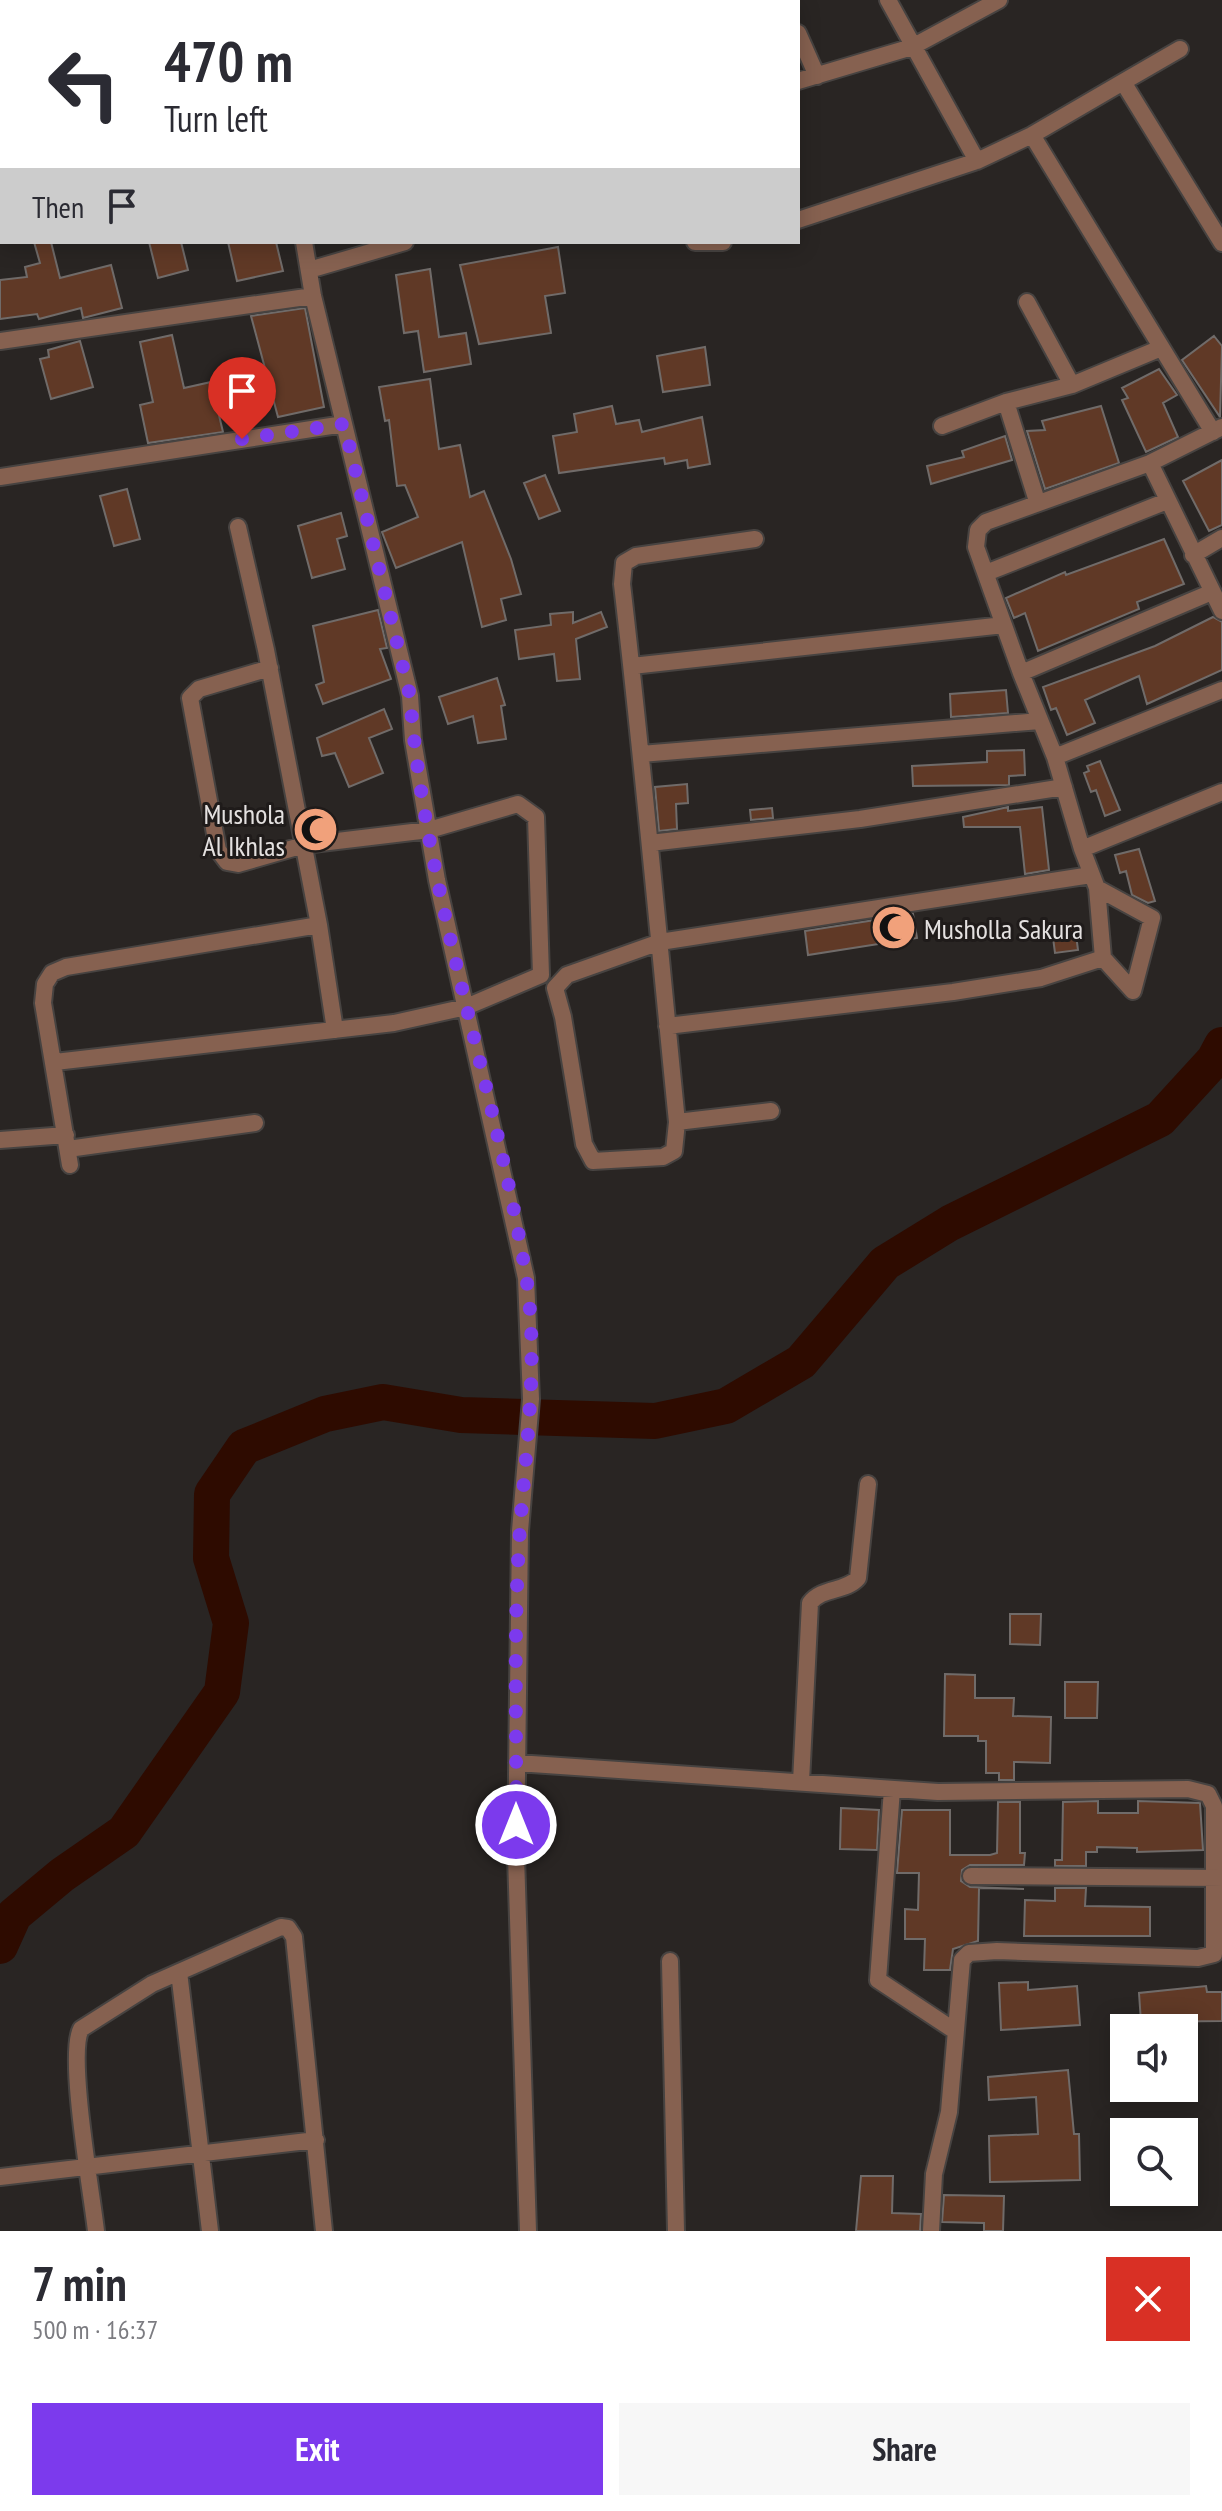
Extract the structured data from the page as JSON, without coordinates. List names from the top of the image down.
{
  "places": {
    "mosque": ["Mushola Al Ikhlas", "Musholla Sakura"]
  },
  "page": {
    "turn": ["470 m", "Turn left"],
    "then": "Then",
    "heading": ["7 min", "500 m · 16:37"],
    "buttons": ["Exit", "Share"]
  }
}
